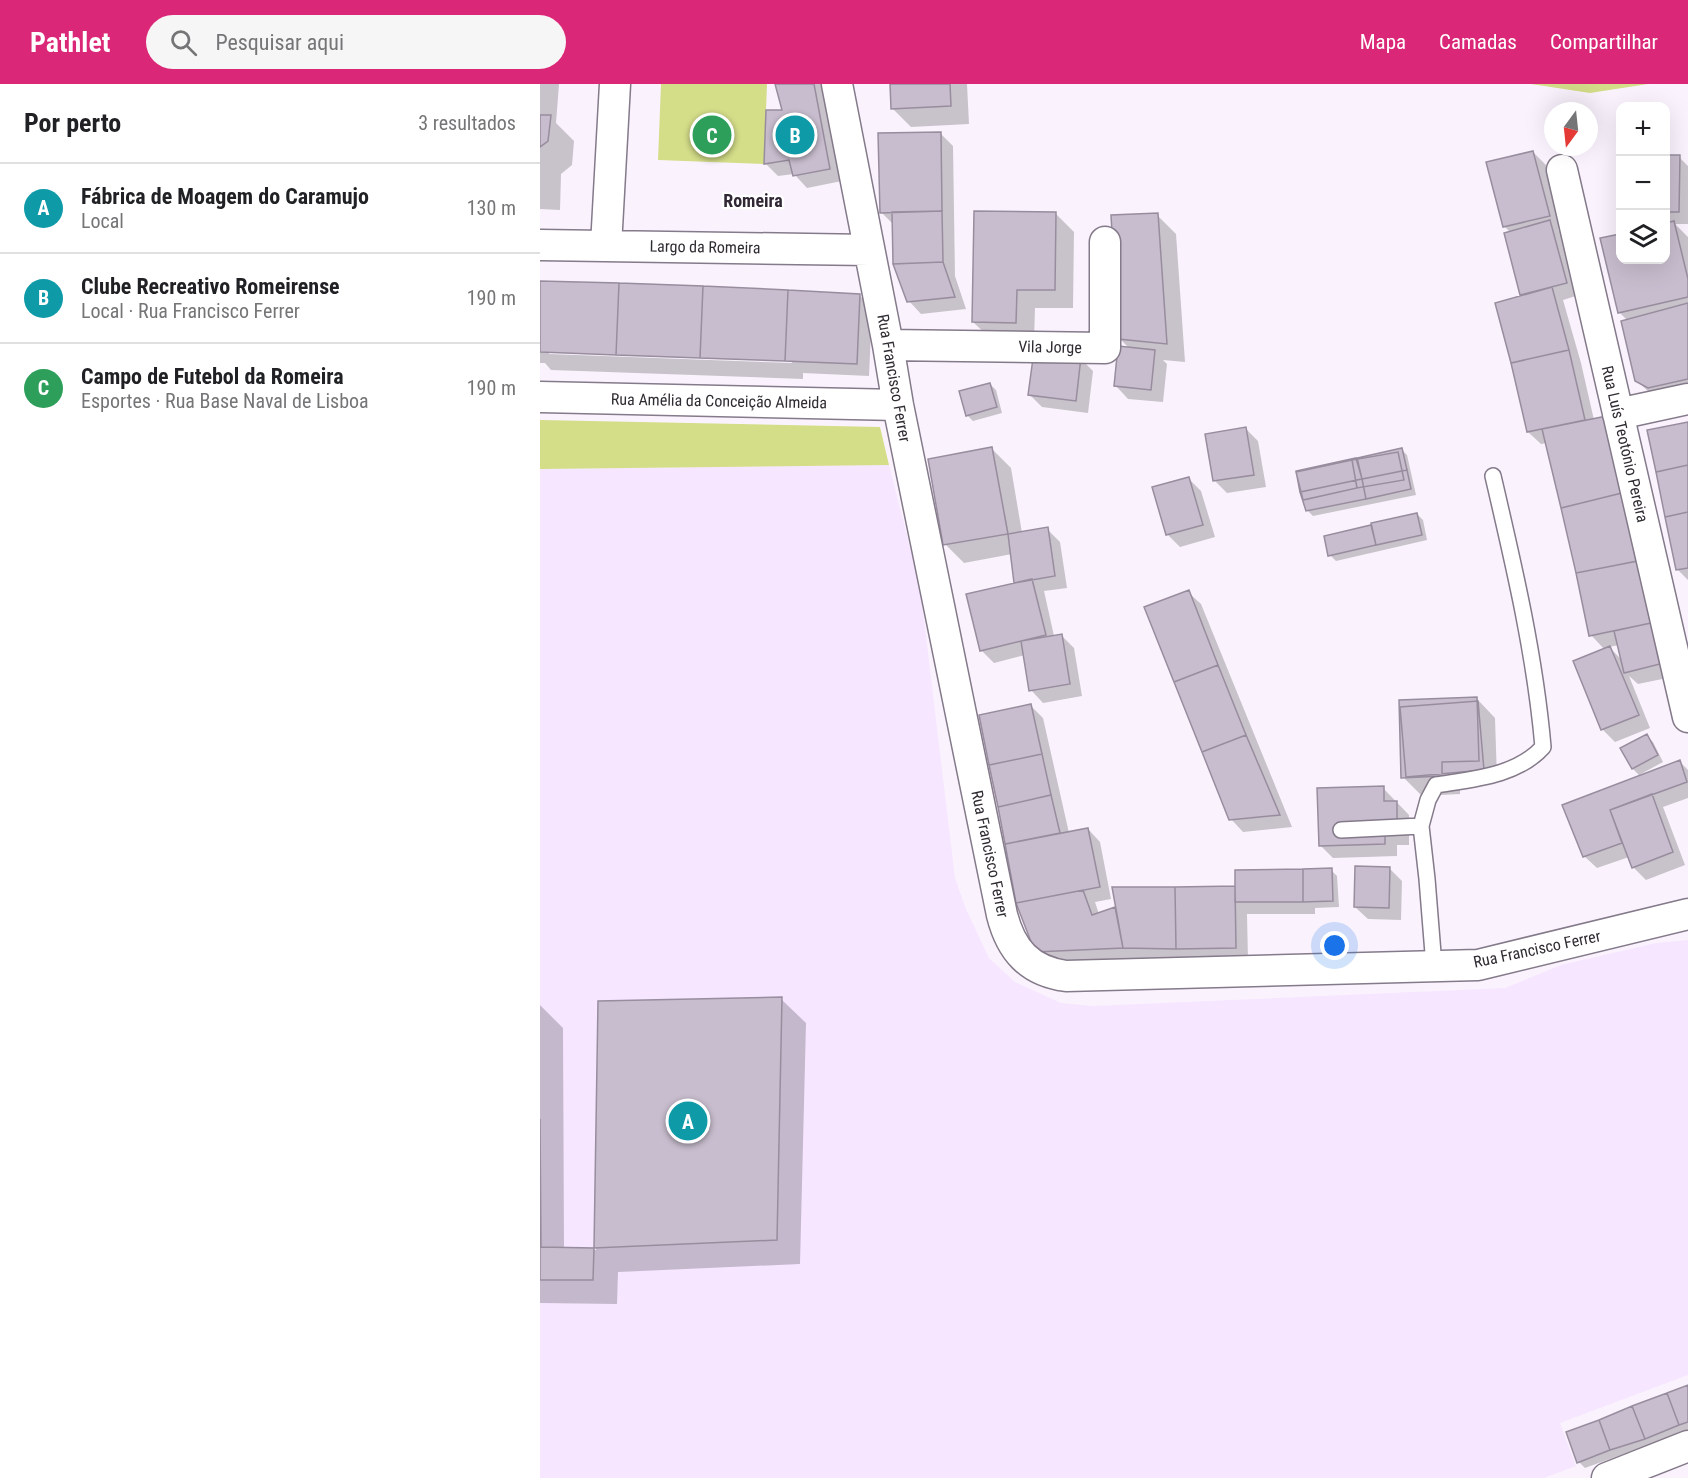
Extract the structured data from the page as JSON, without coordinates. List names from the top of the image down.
{
  "streets": {
    "street": [
      "Largo da Romeira",
      "Vila Jorge",
      "Rua Francisco Ferrer",
      "Rua Amélia da Conceição Almeida",
      "Rua Luís Teotónio Pereira"
    ]
  },
  "crossings": [
    ["Largo da Romeira", "Rua Francisco Ferrer"],
    ["Vila Jorge", "Rua Francisco Ferrer"],
    ["Rua Francisco Ferrer", "Rua Amélia da Conceição Almeida"]
  ],
  "districts": ["Romeira"],
  "north": "bottom",
  "page": {
    "header": "Pathlet",
    "search": "Pesquisar aqui",
    "nav": ["Mapa", "Camadas", "Compartilhar"],
    "heading": ["Por perto", "3 resultados"],
    "map_buttons": ["+", "−"],
    "pins": ["B", "C", "A"],
    "list": [
      {
        "mark": "A",
        "name": "Fábrica de Moagem do Caramujo",
        "note": "Local",
        "value": "130 m"
      },
      {
        "mark": "B",
        "name": "Clube Recreativo Romeirense",
        "note": "Local · Rua Francisco Ferrer",
        "value": "190 m"
      },
      {
        "mark": "C",
        "name": "Campo de Futebol da Romeira",
        "note": "Esportes · Rua Base Naval de Lisboa",
        "value": "190 m"
      }
    ]
  }
}
